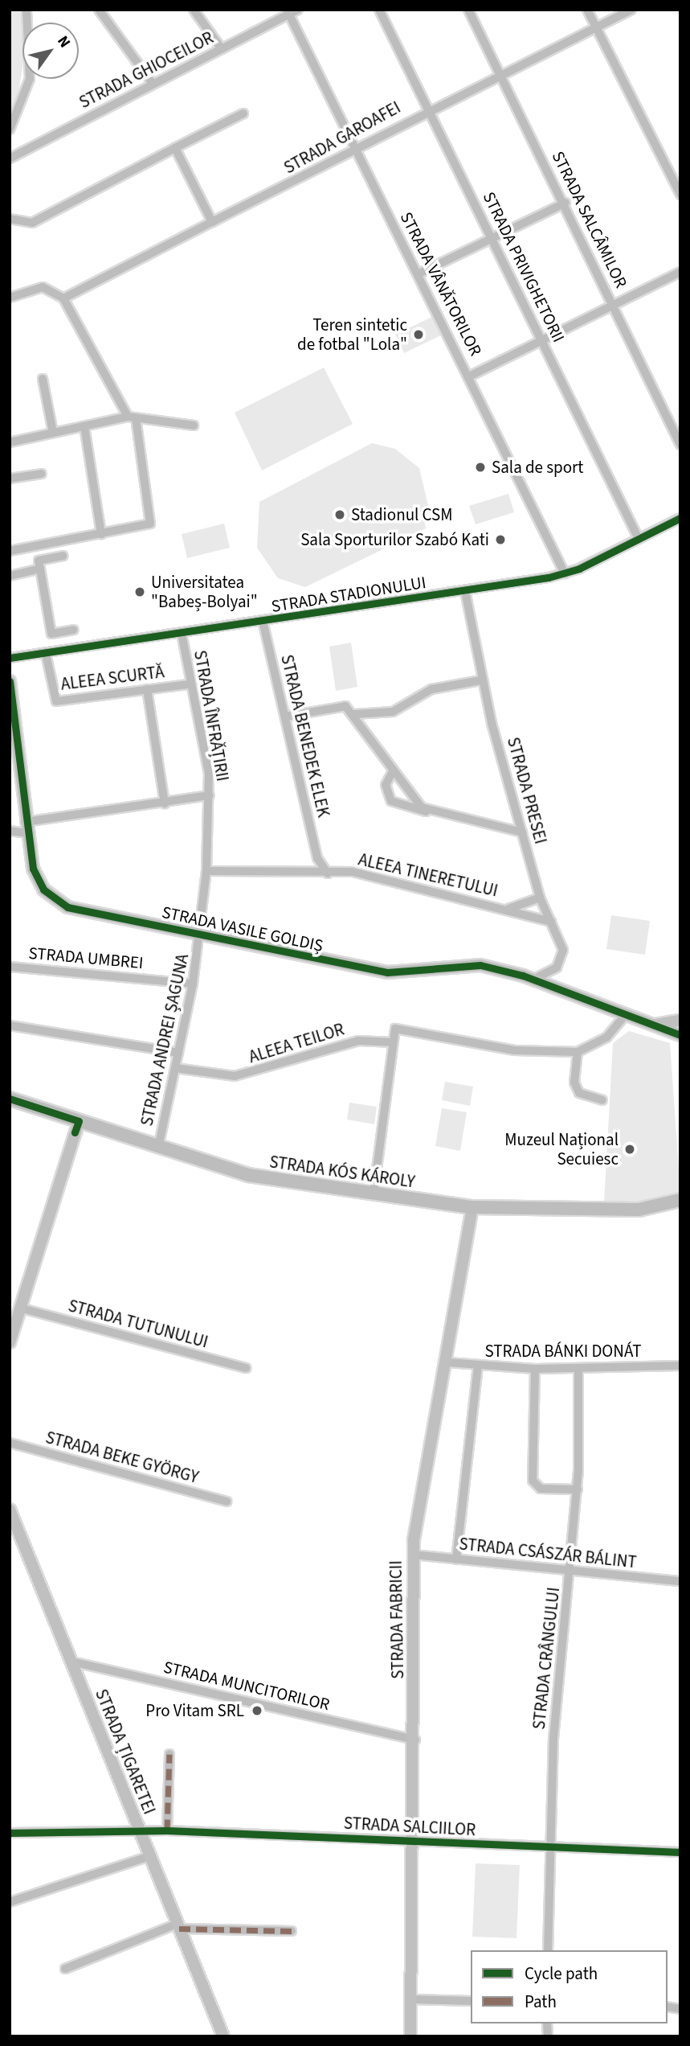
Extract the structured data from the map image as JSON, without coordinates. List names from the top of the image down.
{
  "streets": {
    "main road": [
      "STRADA VASILE GOLDIȘ",
      "STRADA KÓS KÁROLY",
      "STRADA FABRICII",
      "STRADA ȚIGARETEI"
    ],
    "street": [
      "STRADA GHIOCEILOR",
      "STRADA GAROAFEI",
      "STRADA SALCÂMILOR",
      "STRADA PRIVIGHETORII",
      "STRADA VÂNĂTORILOR",
      "STRADA STADIONULUI",
      "ALEEA SCURTĂ",
      "STRADA ÎNFRĂȚIRII",
      "STRADA BENEDEK ELEK",
      "STRADA PRESEI",
      "ALEEA TINERETULUI",
      "STRADA UMBREI",
      "STRADA ANDREI ȘAGUNA",
      "ALEEA TEILOR",
      "STRADA TUTUNULUI",
      "STRADA BÁNKI DONÁT",
      "STRADA BEKE GYÖRGY",
      "STRADA CSÁSZÁR BÁLINT",
      "STRADA CRÂNGULUI",
      "STRADA MUNCITORILOR",
      "STRADA SALCIILOR"
    ]
  },
  "crossings": [
    ["STRADA GHIOCEILOR", "STRADA VÂNĂTORILOR"],
    ["STRADA GAROAFEI", "STRADA SALCÂMILOR"],
    ["STRADA GAROAFEI", "STRADA PRIVIGHETORII"],
    ["STRADA GAROAFEI", "STRADA VÂNĂTORILOR"],
    ["STRADA PRIVIGHETORII", "STRADA STADIONULUI"],
    ["STRADA VÂNĂTORILOR", "STRADA STADIONULUI"],
    ["STRADA STADIONULUI", "ALEEA SCURTĂ"],
    ["STRADA STADIONULUI", "STRADA ÎNFRĂȚIRII"],
    ["STRADA STADIONULUI", "STRADA BENEDEK ELEK"],
    ["STRADA STADIONULUI", "STRADA PRESEI"],
    ["ALEEA SCURTĂ", "STRADA ÎNFRĂȚIRII"],
    ["STRADA ÎNFRĂȚIRII", "ALEEA TINERETULUI"],
    ["STRADA ÎNFRĂȚIRII", "STRADA ANDREI ȘAGUNA"],
    ["STRADA BENEDEK ELEK", "ALEEA TINERETULUI"],
    ["STRADA PRESEI", "ALEEA TINERETULUI"],
    ["STRADA PRESEI", "STRADA VASILE GOLDIȘ"],
    ["ALEEA TINERETULUI", "STRADA ANDREI ȘAGUNA"],
    ["STRADA VASILE GOLDIȘ", "STRADA ANDREI ȘAGUNA"],
    ["STRADA UMBREI", "STRADA ANDREI ȘAGUNA"],
    ["STRADA ANDREI ȘAGUNA", "ALEEA TEILOR"],
    ["STRADA ANDREI ȘAGUNA", "STRADA KÓS KÁROLY"],
    ["STRADA KÓS KÁROLY", "STRADA FABRICII"],
    ["STRADA BÁNKI DONÁT", "STRADA FABRICII"],
    ["STRADA BÁNKI DONÁT", "STRADA CRÂNGULUI"],
    ["STRADA CSÁSZÁR BÁLINT", "STRADA FABRICII"],
    ["STRADA CSÁSZÁR BÁLINT", "STRADA CRÂNGULUI"],
    ["STRADA FABRICII", "STRADA MUNCITORILOR"],
    ["STRADA FABRICII", "STRADA SALCIILOR"],
    ["STRADA CRÂNGULUI", "STRADA SALCIILOR"],
    ["STRADA MUNCITORILOR", "STRADA ȚIGARETEI"],
    ["STRADA ȚIGARETEI", "STRADA SALCIILOR"]
  ],
  "places": [
    "Teren sintetic de fotbal \"Lola\"",
    "Sala de sport",
    "Stadionul CSM",
    "Sala Sporturilor Szabó Kati",
    "Universitatea \"Babeș-Bolyai\"",
    "Muzeul Național Secuiesc",
    "Pro Vitam SRL"
  ],
  "legend": ["Cycle path", "Path"],
  "north": "top right"
}
